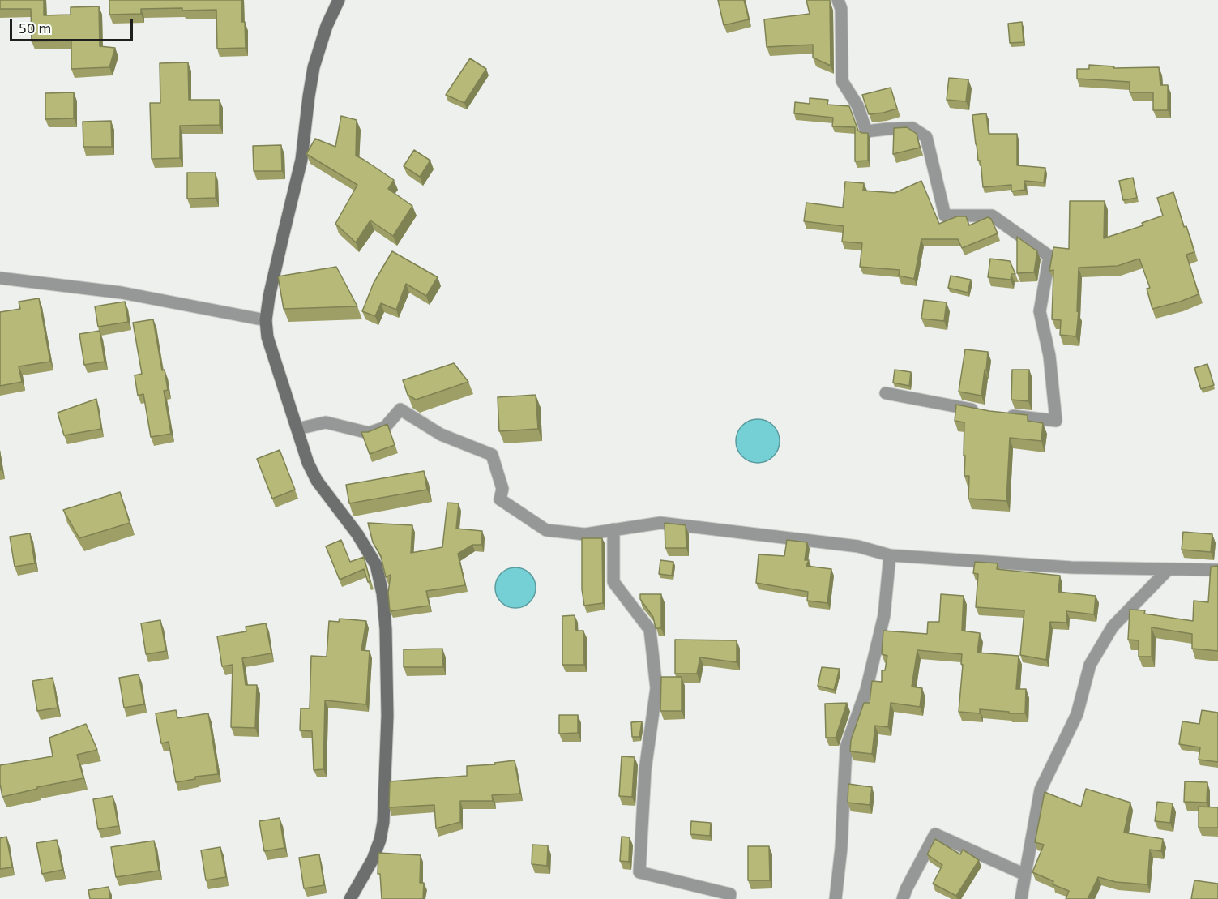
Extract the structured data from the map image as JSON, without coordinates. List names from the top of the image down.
{
  "scale_bar": "50 m"
}
